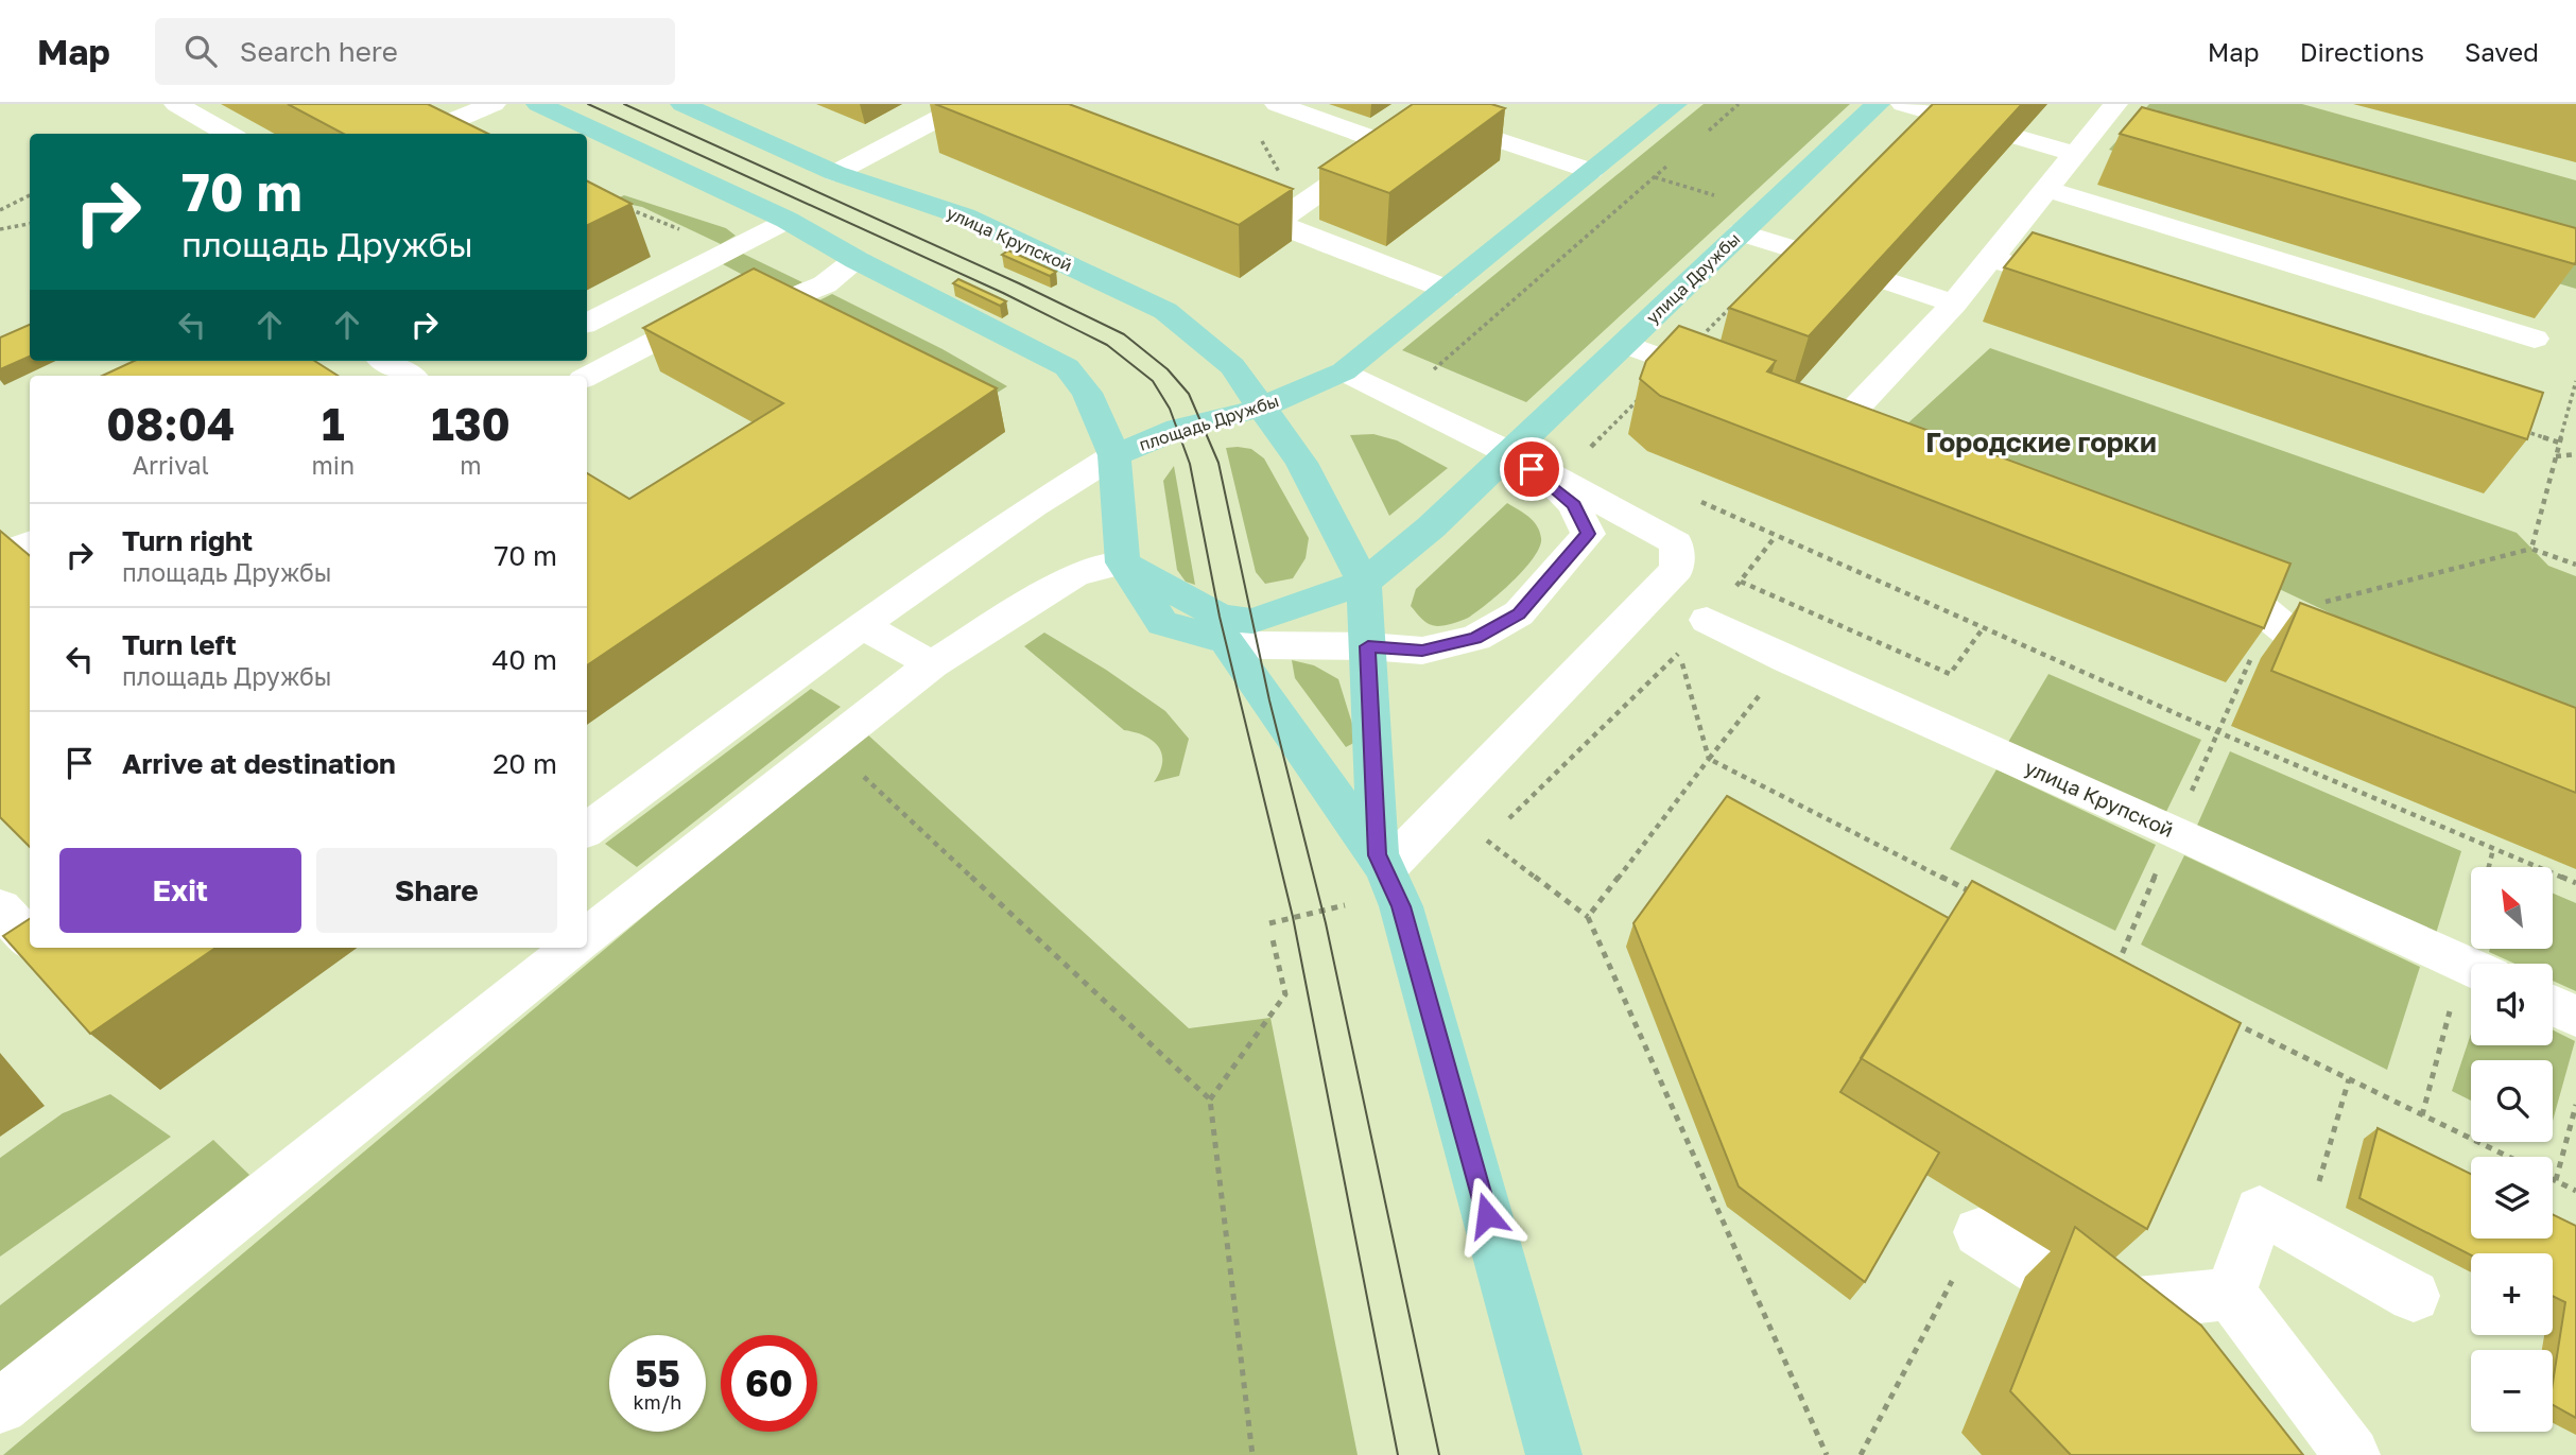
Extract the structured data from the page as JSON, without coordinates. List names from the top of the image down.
{
  "streets": {
    "main road": ["улица Крупской", "улица Дружбы", "площадь Дружбы"]
  },
  "crossings": [
    ["улица Крупской", "площадь Дружбы"]
  ],
  "districts": ["Городские горки"],
  "north": "top left",
  "page": {
    "header": "Map",
    "search": "Search here",
    "nav": ["Map", "Directions", "Saved"],
    "turn": ["70 m", "площадь Дружбы"],
    "eta": [
      "08:04",
      "Arrival",
      "1",
      "min",
      "130",
      "m"
    ],
    "list": [
      {
        "name": "Turn right",
        "note": "площадь Дружбы",
        "value": "70 m"
      },
      {
        "name": "Turn left",
        "note": "площадь Дружбы",
        "value": "40 m"
      },
      {
        "name": "Arrive at destination",
        "value": "20 m"
      }
    ],
    "buttons": ["Exit", "Share"],
    "map_buttons": ["+", "−"],
    "speed": "55 km/h",
    "limit": "60"
  }
}
